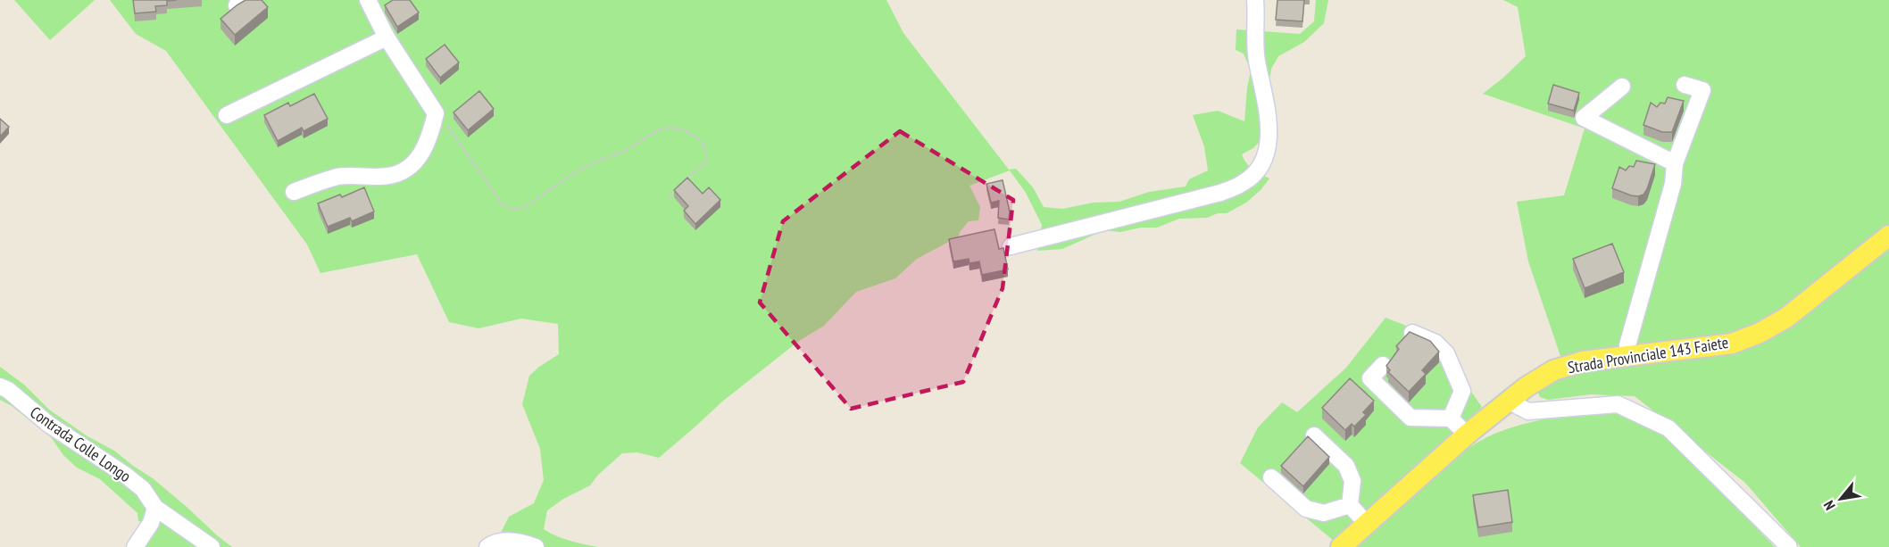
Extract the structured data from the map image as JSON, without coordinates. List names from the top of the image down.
{
  "streets": {
    "main road": ["Strada Provinciale 143 Faiete"],
    "street": ["Contrada Colle Longo"]
  },
  "north": "bottom left"
}
